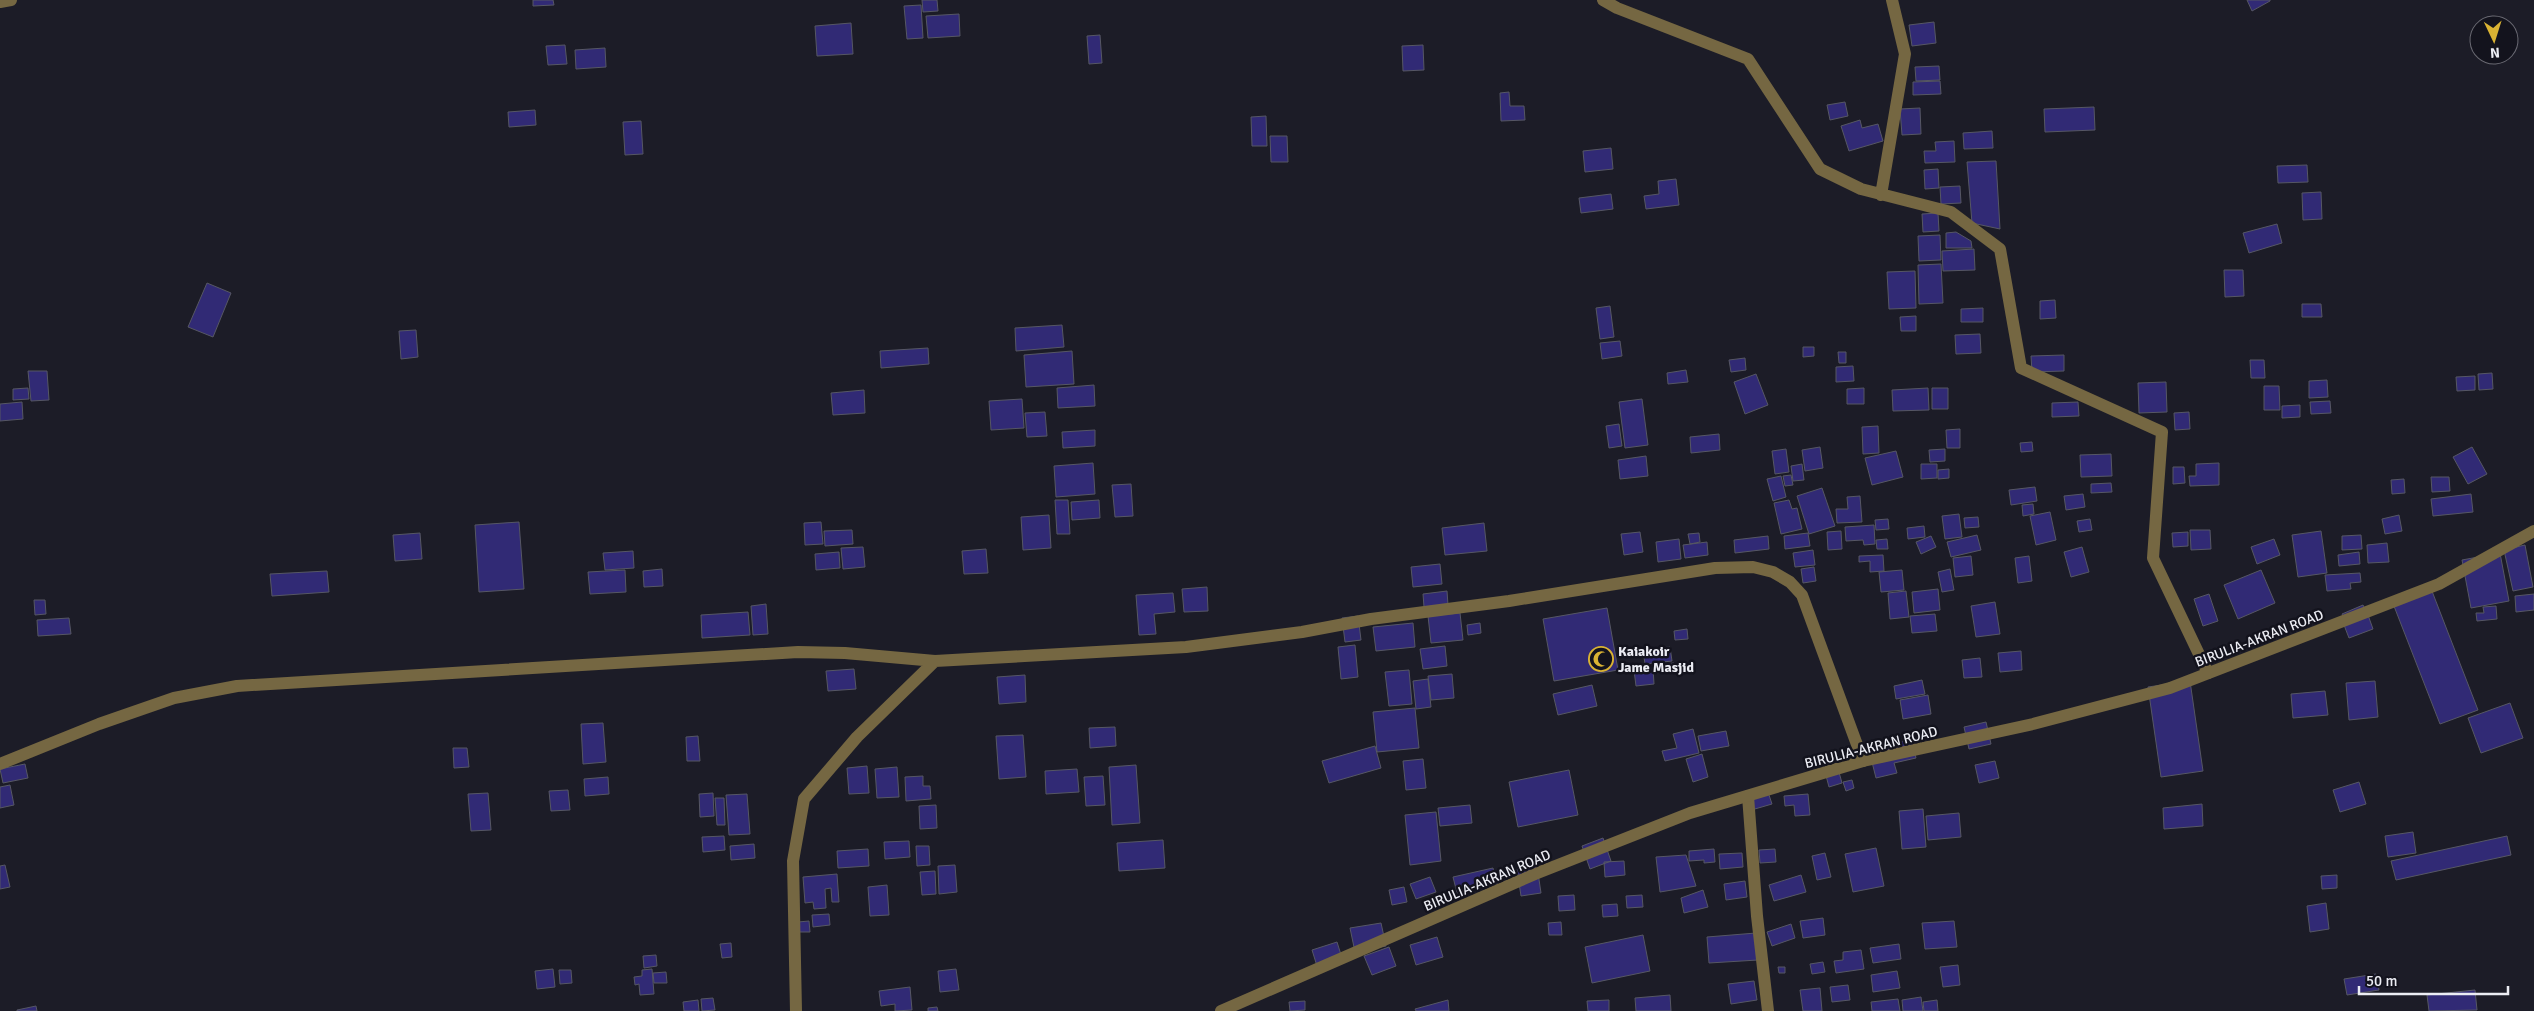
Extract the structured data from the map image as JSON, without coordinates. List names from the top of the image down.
{
  "streets": {
    "street": ["BIRULIA-AKRAN ROAD"]
  },
  "places": {
    "mosque": ["Kaiakoir Jame Masjid"]
  },
  "scale_bar": "50 m",
  "north": "bottom"
}
